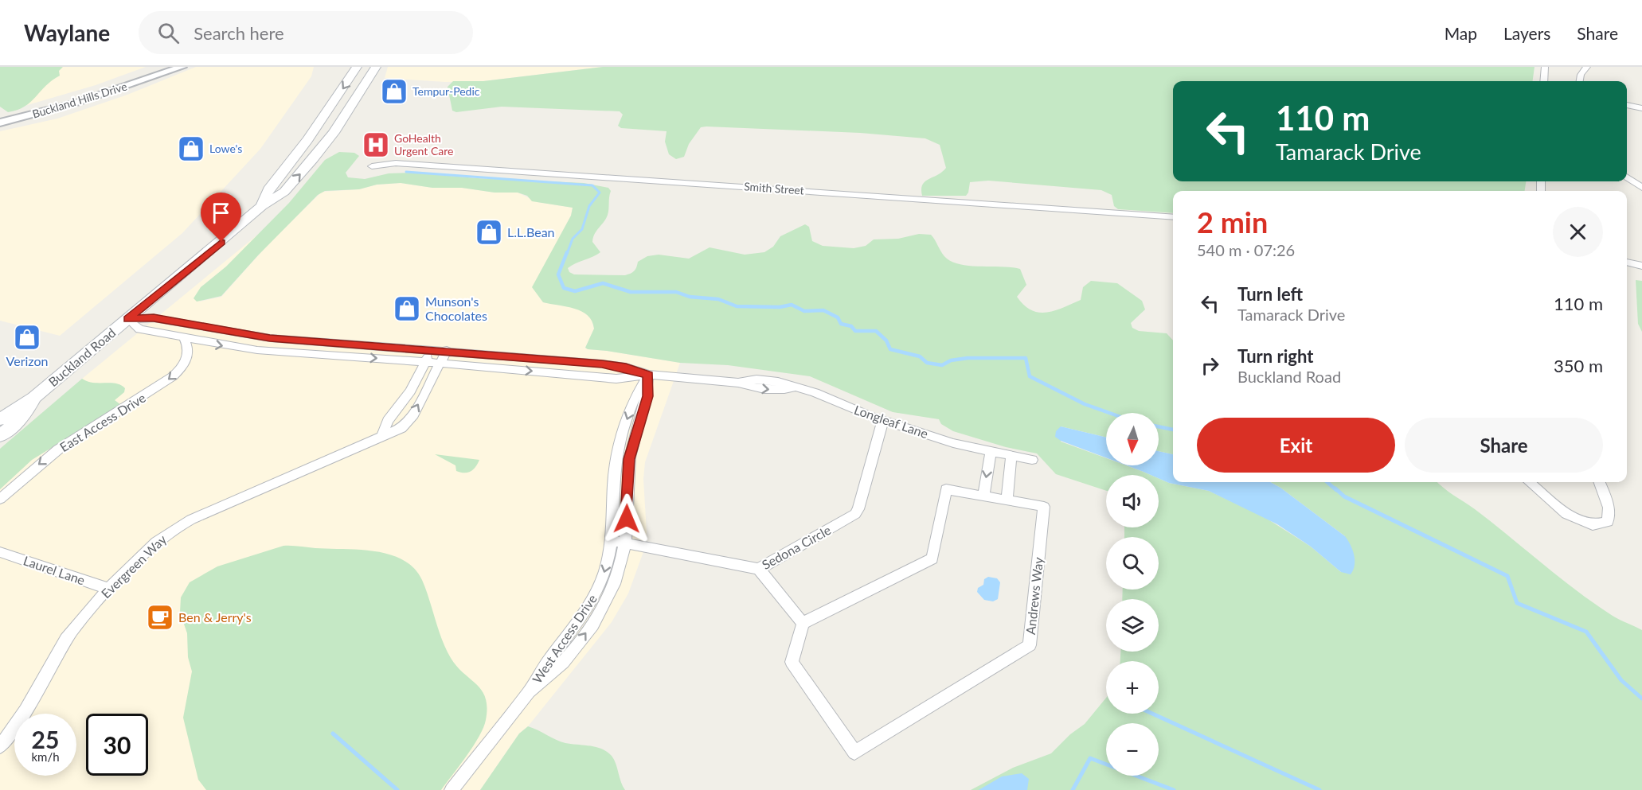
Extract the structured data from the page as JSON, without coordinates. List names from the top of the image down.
{
  "streets": {
    "main road": ["Buckland Road"],
    "street": [
      "Buckland Hills Drive",
      "Smith Street",
      "Longleaf Lane",
      "East Access Drive",
      "Sedona Circle",
      "Evergreen Way",
      "Laurel Lane",
      "Andrews Way",
      "West Access Drive"
    ]
  },
  "crossings": [
    ["Longleaf Lane", "Sedona Circle"],
    ["Longleaf Lane", "West Access Drive"],
    ["Sedona Circle", "West Access Drive"],
    ["Evergreen Way", "Laurel Lane"]
  ],
  "one_way": ["East Access Drive"],
  "places": {
    "shop": [
      "Tempur-Pedic",
      "Lowe's",
      "L.L.Bean",
      "Munson's Chocolates",
      "Verizon"
    ],
    "hospital": ["GoHealth Urgent Care"],
    "cafe": ["Ben & Jerry's"]
  },
  "north": "bottom",
  "page": {
    "header": "Waylane",
    "search": "Search here",
    "nav": ["Map", "Layers", "Share"],
    "turn": ["110 m", "Tamarack Drive"],
    "heading": ["2 min", "540 m · 07:26"],
    "list": [
      {
        "name": "Turn left",
        "note": "Tamarack Drive",
        "value": "110 m"
      },
      {
        "name": "Turn right",
        "note": "Buckland Road",
        "value": "350 m"
      }
    ],
    "buttons": ["Exit", "Share"],
    "map_buttons": ["+", "−"],
    "speed": "25 km/h",
    "limit": "30"
  }
}
